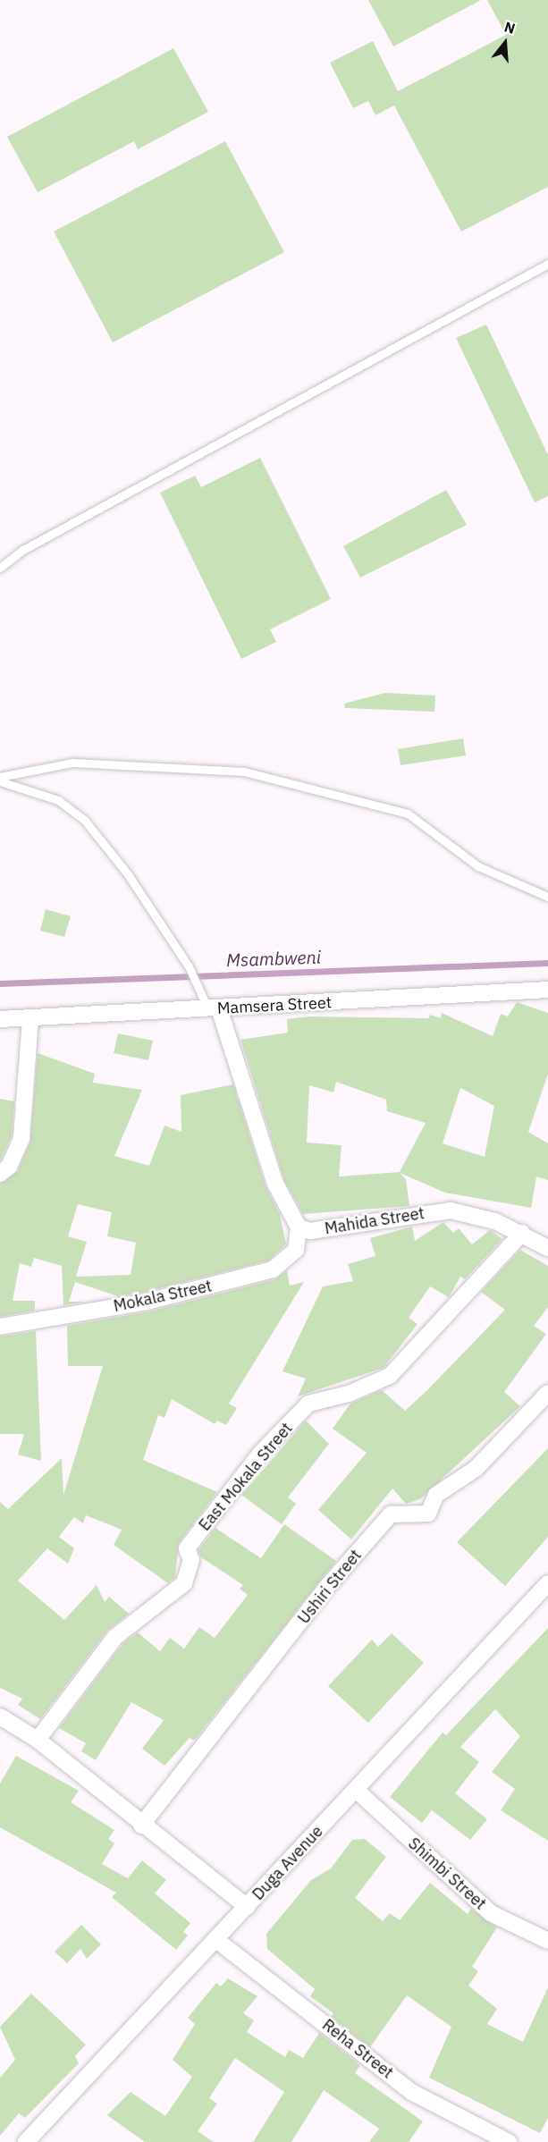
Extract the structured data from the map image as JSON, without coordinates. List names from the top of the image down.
{
  "streets": {
    "street": [
      "Mamsera Street",
      "Mahida Street",
      "Mokala Street",
      "East Mokala Street",
      "Ushiri Street",
      "Duga Avenue",
      "Shimbi Street",
      "Reha Street"
    ]
  },
  "crossings": [
    ["Mahida Street", "Mokala Street"],
    ["Mahida Street", "East Mokala Street"],
    ["Duga Avenue", "Shimbi Street"],
    ["Duga Avenue", "Reha Street"]
  ],
  "water": ["Msambweni"],
  "north": "top"
}
